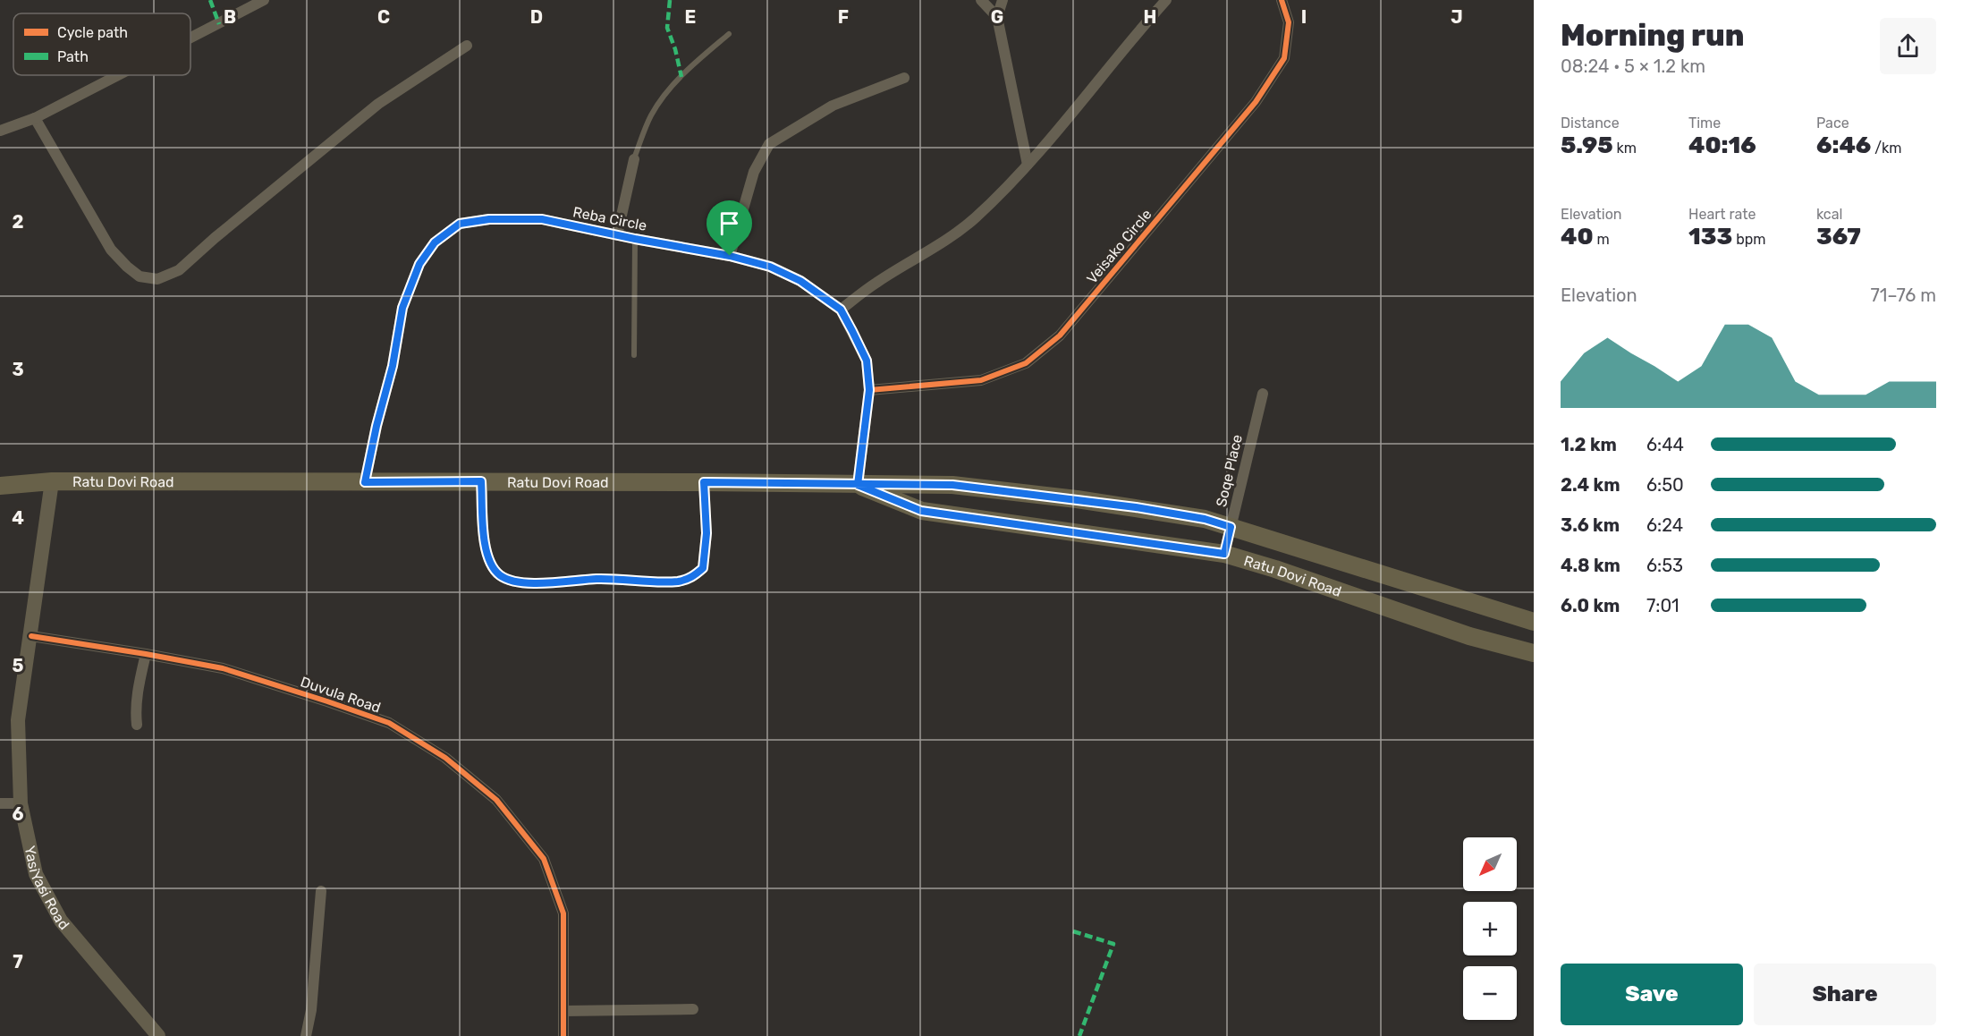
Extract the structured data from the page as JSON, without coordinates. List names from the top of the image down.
{
  "streets": {
    "main road": ["Ratu Dovi Road", "YasiYasi Road"],
    "street": [
      "Reba Circle",
      "Veisako Circle",
      "Soqe Place",
      "Duvula Road"
    ]
  },
  "crossings": [
    ["Reba Circle", "Veisako Circle"],
    ["Reba Circle", "Ratu Dovi Road"],
    ["Soqe Place", "Ratu Dovi Road"],
    ["Ratu Dovi Road", "YasiYasi Road"],
    ["Duvula Road", "YasiYasi Road"]
  ],
  "legend": ["Cycle path", "Path"],
  "north": "bottom left",
  "page": {
    "heading": ["Morning run", "08:24 · 5 × 1.2 km"],
    "stats": [
      ["Distance", "5.95 km"],
      ["Time", "40:16"],
      ["Pace", "6:46 /km"],
      ["Elevation", "40 m"],
      ["Heart rate", "133 bpm"],
      ["kcal", "367"]
    ],
    "chart": ["Elevation", "71–76 m"],
    "list": [
      {
        "name": "1.2 km",
        "note": "6:44"
      },
      {
        "name": "2.4 km",
        "note": "6:50"
      },
      {
        "name": "3.6 km",
        "note": "6:24"
      },
      {
        "name": "4.8 km",
        "note": "6:53"
      },
      {
        "name": "6.0 km",
        "note": "7:01"
      }
    ],
    "map_buttons": ["+", "−"],
    "buttons": ["Save", "Share"]
  },
  "grid": {
    "columns": [
      "B",
      "C",
      "D",
      "E",
      "F",
      "G",
      "H",
      "I",
      "J"
    ],
    "rows": [
      "2",
      "3",
      "4",
      "5",
      "6",
      "7"
    ]
  }
}
